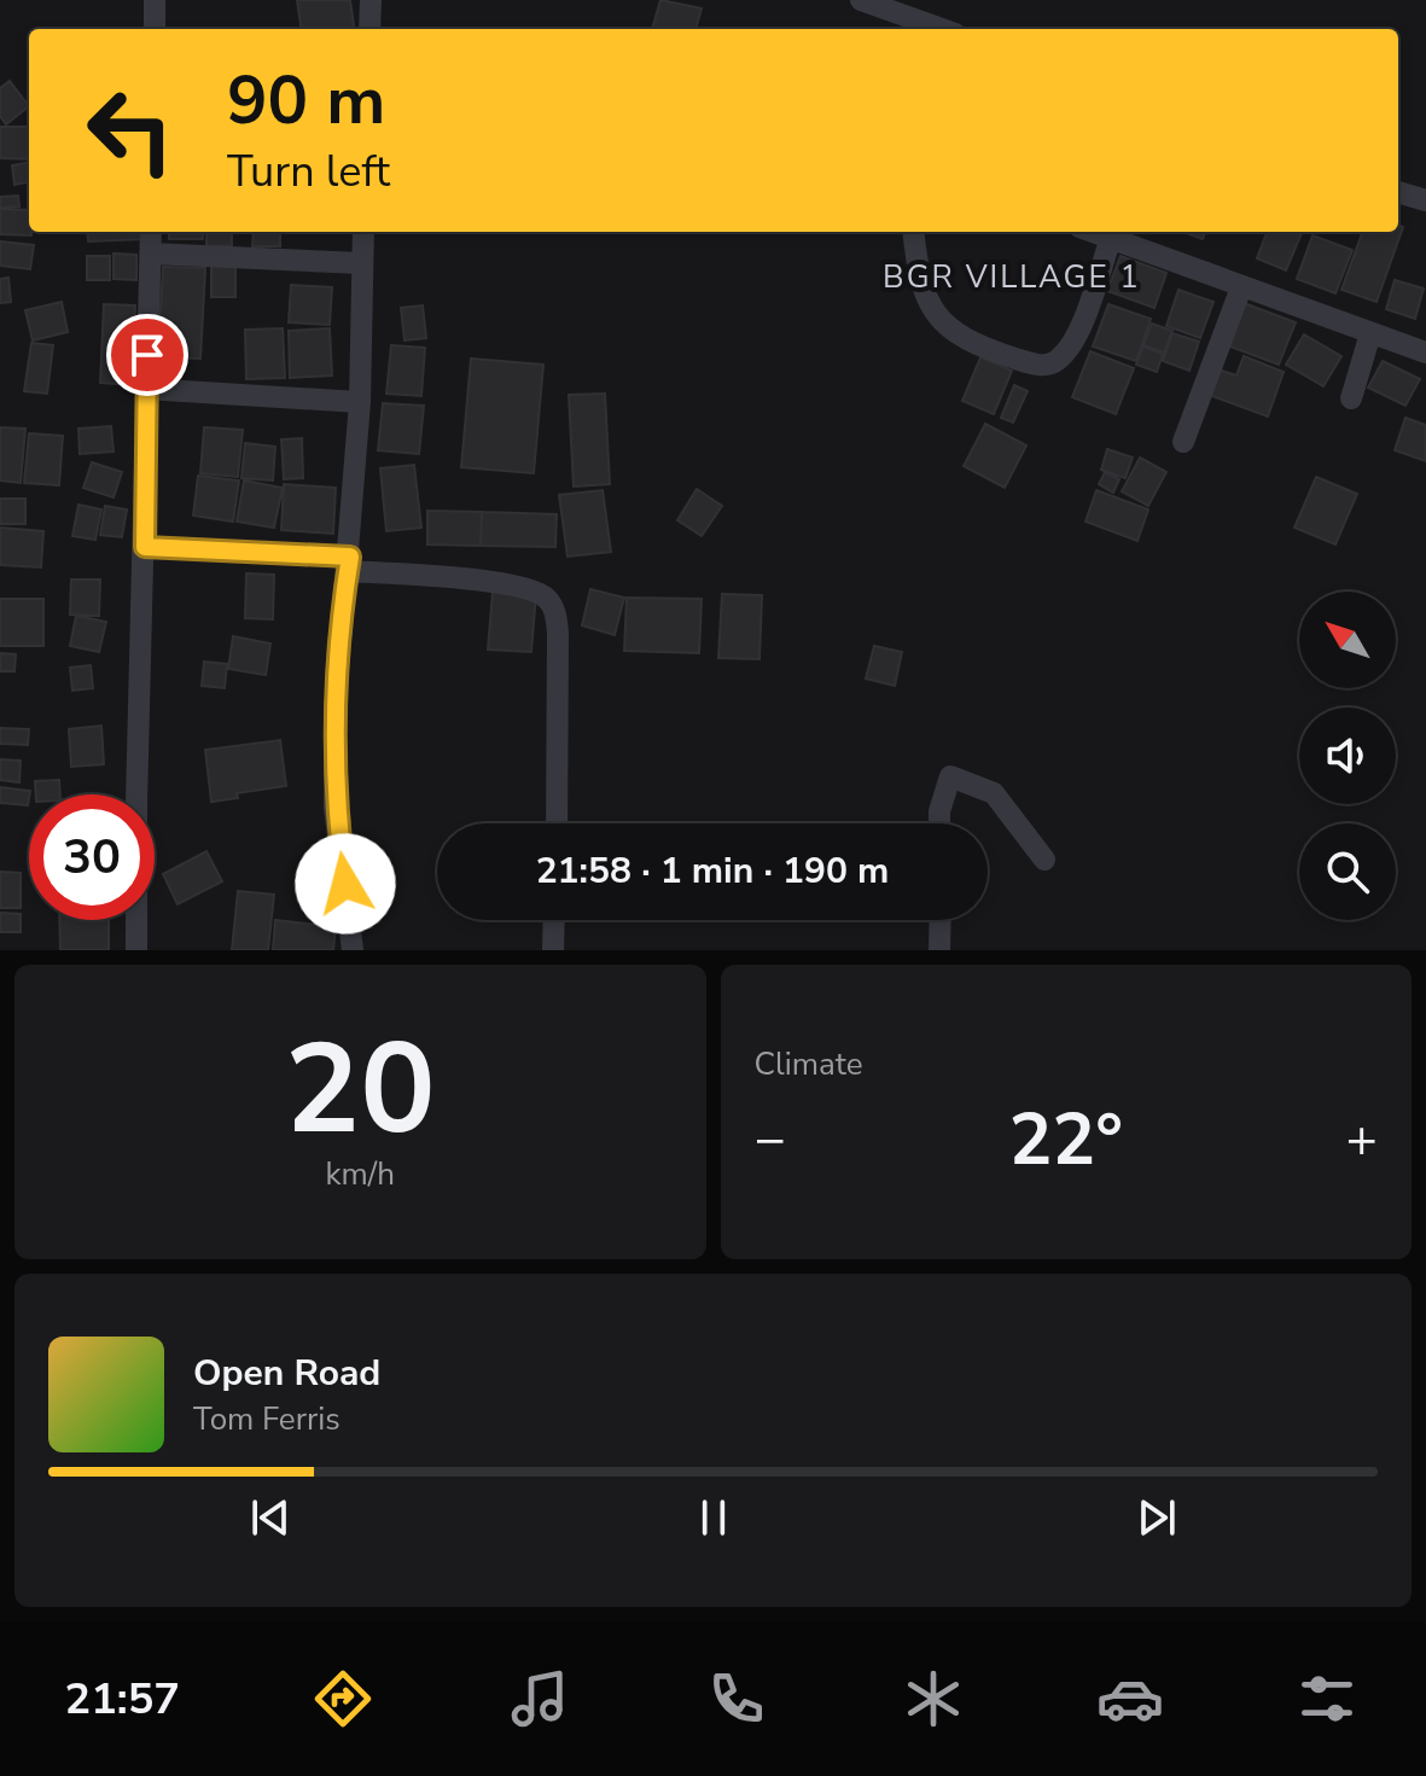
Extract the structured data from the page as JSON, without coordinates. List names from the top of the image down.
{
  "districts": ["BGR VILLAGE 1"],
  "north": "top left",
  "page": {
    "turn": ["90 m", "Turn left"],
    "limit": "30",
    "trip": "21:58 · 1 min · 190 m",
    "tile": [
      ["20", "km/h"],
      "Climate"
    ],
    "heat": ["−", "22°", "+"],
    "song": ["Open Road", "Tom Ferris"],
    "tabs": "21:57"
  }
}
